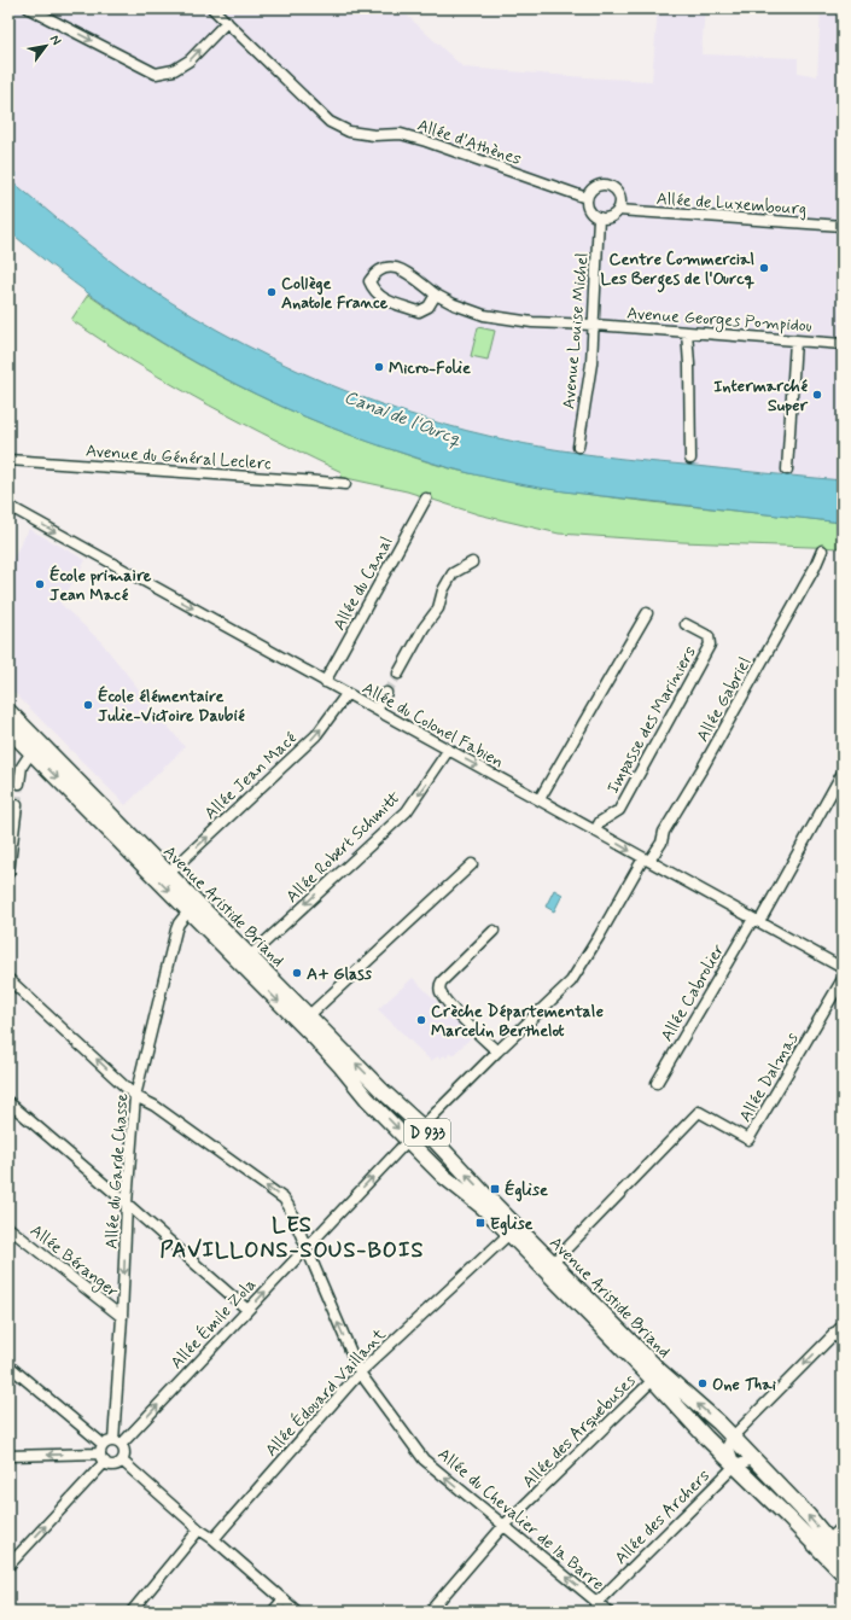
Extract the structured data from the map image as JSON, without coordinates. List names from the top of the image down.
{
  "streets": {
    "main road": ["Avenue Aristide Briand", "D 933"],
    "street": [
      "Allée d'Athènes",
      "Allée de Luxembourg",
      "Avenue Georges Pompidou",
      "Avenue Louise Michel",
      "Avenue du Général Leclerc",
      "Allée du Canal",
      "Allée Gabriel",
      "Impasse des Mariniers",
      "Allée du Colonel Fabien",
      "Allée Jean Macé",
      "Allée Robert Schmitt",
      "Allée Cabrolier",
      "Allée Dalmas",
      "Allée du Garde Chasse",
      "Allée Béranger",
      "Allée Émile Zola",
      "Allée Édouard Vaillant",
      "Allée des Arquebuses",
      "Allée des Archers",
      "Allée du Chevalier de la Barre"
    ]
  },
  "crossings": [
    ["Allée d'Athènes", "Allée de Luxembourg"],
    ["Allée d'Athènes", "Avenue Louise Michel"],
    ["Allée de Luxembourg", "Avenue Louise Michel"],
    ["Avenue Georges Pompidou", "Avenue Louise Michel"],
    ["Allée du Canal", "Allée du Colonel Fabien"],
    ["Allée Gabriel", "Allée du Colonel Fabien"],
    ["Allée Gabriel", "Allée Émile Zola"],
    ["Impasse des Mariniers", "Allée du Colonel Fabien"],
    ["Allée du Colonel Fabien", "Allée Jean Macé"],
    ["Allée du Colonel Fabien", "Allée Robert Schmitt"],
    ["Allée du Colonel Fabien", "Allée Cabrolier"],
    ["Allée Jean Macé", "Avenue Aristide Briand"],
    ["Allée Robert Schmitt", "Avenue Aristide Briand"],
    ["Avenue Aristide Briand", "Allée Dalmas"],
    ["Avenue Aristide Briand", "Allée du Garde Chasse"],
    ["Avenue Aristide Briand", "Allée Émile Zola"],
    ["Avenue Aristide Briand", "Allée Édouard Vaillant"],
    ["Avenue Aristide Briand", "Allée des Arquebuses"],
    ["Avenue Aristide Briand", "Allée des Archers"],
    ["Allée du Garde Chasse", "Allée Béranger"],
    ["Allée du Garde Chasse", "Allée Émile Zola"],
    ["Allée du Garde Chasse", "Allée du Chevalier de la Barre"],
    ["Allée Émile Zola", "Allée du Chevalier de la Barre"],
    ["Allée Édouard Vaillant", "Allée du Chevalier de la Barre"],
    ["Allée des Arquebuses", "Allée du Chevalier de la Barre"],
    ["Allée des Archers", "Allée du Chevalier de la Barre"]
  ],
  "one_way": [
    "Allée du Colonel Fabien",
    "Allée Jean Macé",
    "Allée Émile Zola",
    "Allée du Chevalier de la Barre"
  ],
  "districts": ["LES PAVILLONS-SOUS-BOIS"],
  "water": ["Canal de l'Ourcq"],
  "places": {
    "other": [
      "Centre Commercial Les Berges de l'Ourcq",
      "Collège Anatole France",
      "Micro-Folie",
      "Intermarché Super",
      "École primaire Jean Macé",
      "École élémentaire Julie-Victoire Daubié",
      "A+ Glass",
      "Crèche Départementale Marcelin Berthelot",
      "One Thai"
    ],
    "transit": ["Église", "Eglise"]
  },
  "north": "top right"
}
